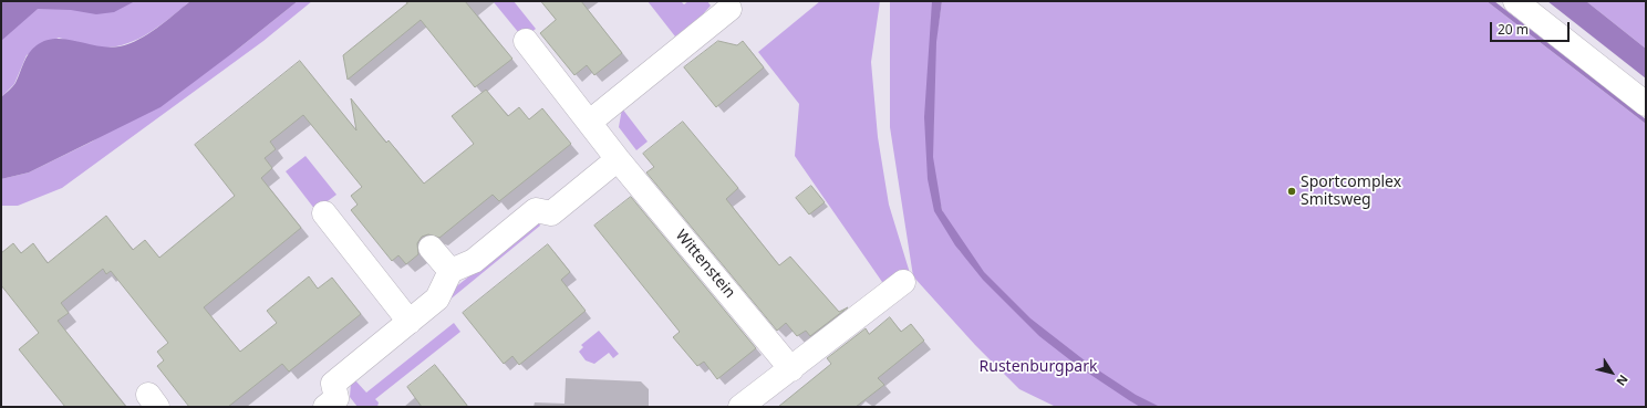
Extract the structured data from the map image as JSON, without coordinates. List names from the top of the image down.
{
  "streets": {
    "street": ["Wittenstein"]
  },
  "parks": ["Rustenburgpark"],
  "places": ["Sportcomplex Smitsweg"],
  "scale_bar": "20 m",
  "north": "bottom right"
}
